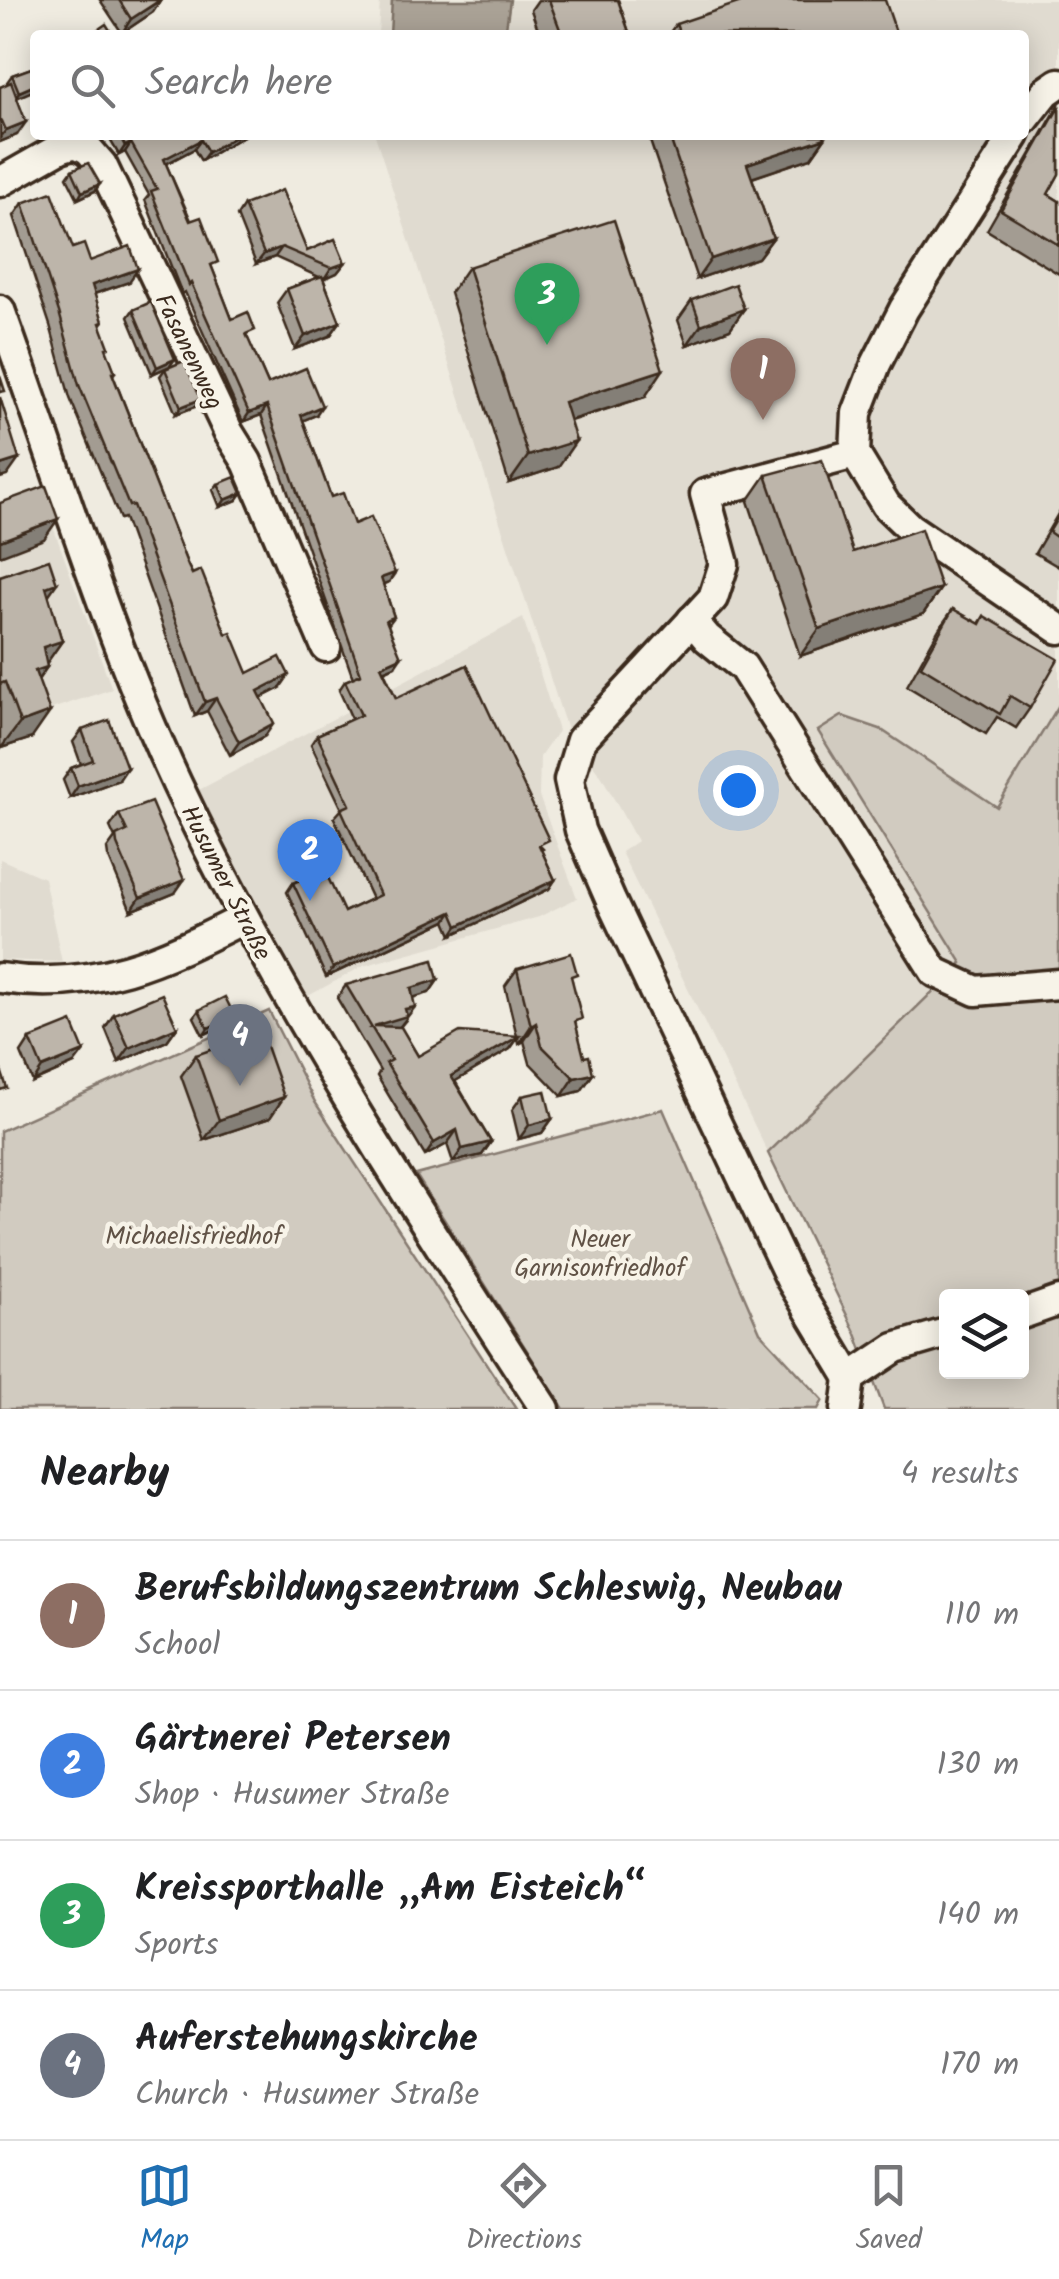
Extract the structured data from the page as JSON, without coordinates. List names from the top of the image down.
{
  "streets": {
    "street": ["Fasanenweg", "Husumer Straße"]
  },
  "parks": ["Michaelisfriedhof", "Neuer Garnisonfriedhof"],
  "page": {
    "search": "Search here",
    "pins": [
      "3",
      "1",
      "2",
      "4"
    ],
    "heading": ["Nearby", "4 results"],
    "list": [
      {
        "mark": "1",
        "name": "Berufsbildungszentrum Schleswig, Neubau",
        "note": "School",
        "value": "110 m"
      },
      {
        "mark": "2",
        "name": "Gärtnerei Petersen",
        "note": "Shop · Husumer Straße",
        "value": "130 m"
      },
      {
        "mark": "3",
        "name": "Kreissporthalle „Am Eisteich“",
        "note": "Sports",
        "value": "140 m"
      },
      {
        "mark": "4",
        "name": "Auferstehungskirche",
        "note": "Church · Husumer Straße",
        "value": "170 m"
      }
    ],
    "nav": ["Map", "Directions", "Saved"]
  }
}
